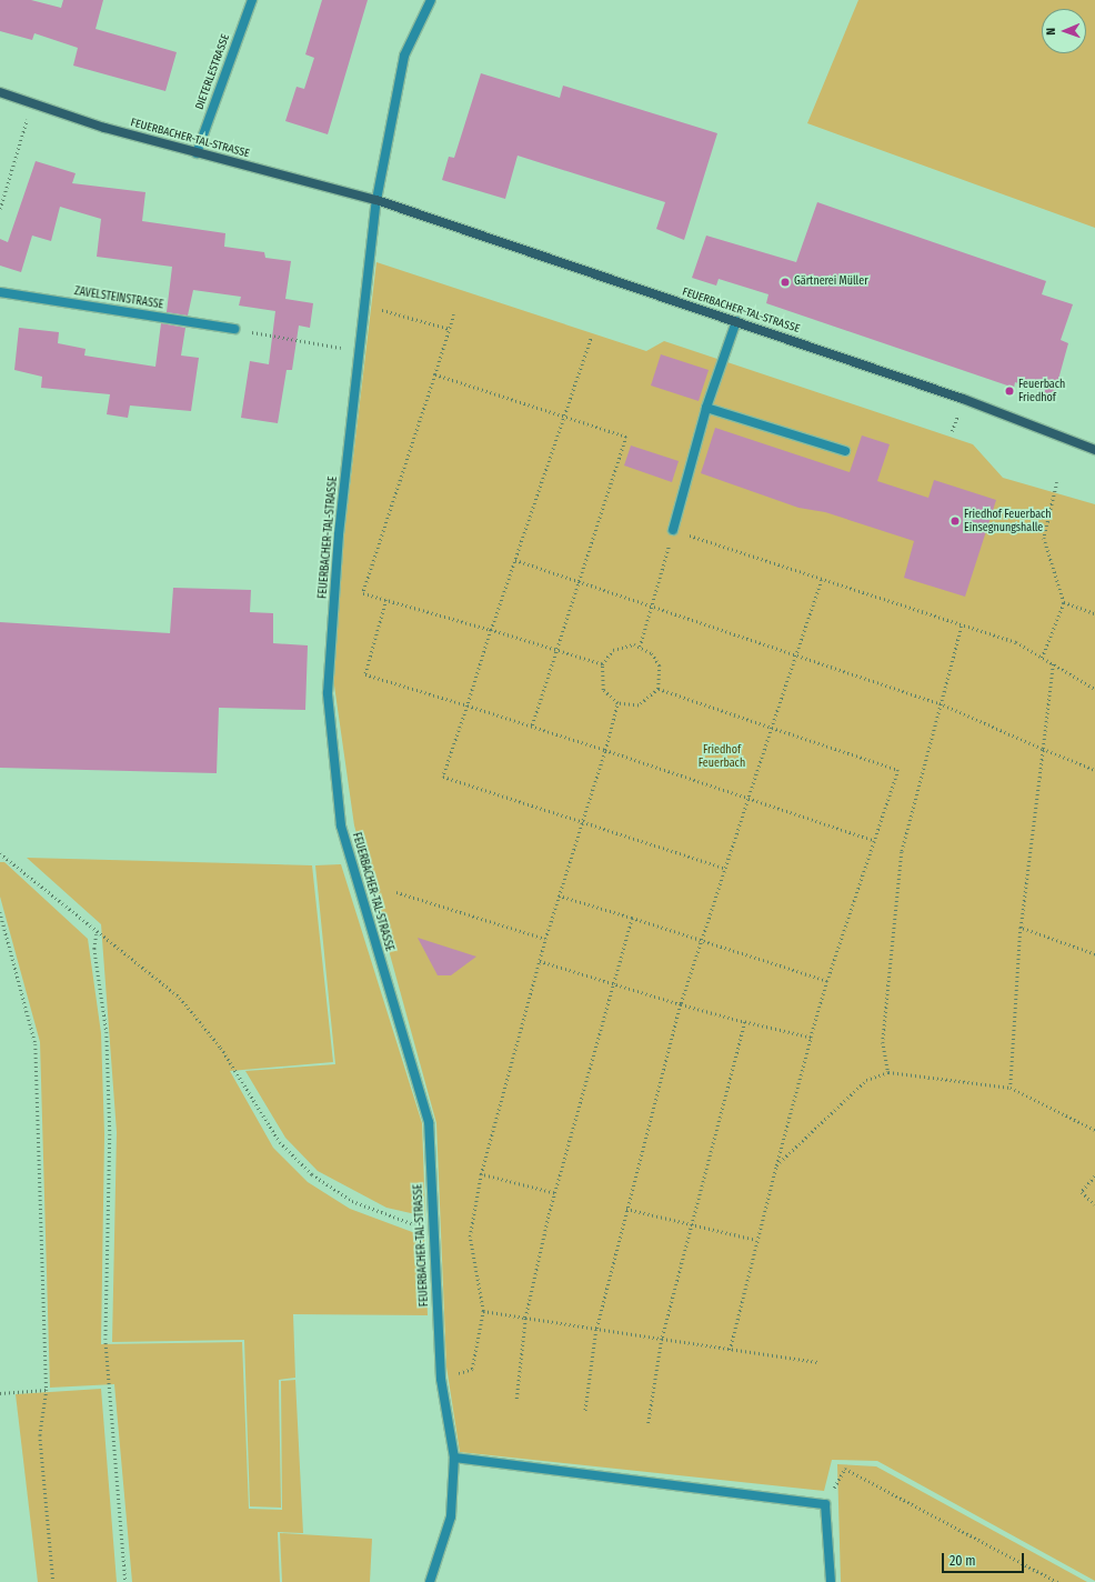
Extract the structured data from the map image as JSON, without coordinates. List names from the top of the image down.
{
  "streets": {
    "main road": ["FEUERBACHER-TAL-STRASSE"],
    "street": ["DIETERLESTRASSE", "ZAVELSTEINSTRASSE"]
  },
  "crossings": [
    ["DIETERLESTRASSE", "FEUERBACHER-TAL-STRASSE"]
  ],
  "parks": ["Friedhof Feuerbach"],
  "places": ["Gärtnerei Müller", "Feuerbach Friedhof", "Friedhof Feuerbach Einsegnungshalle"],
  "scale_bar": "20 m",
  "north": "left"
}
